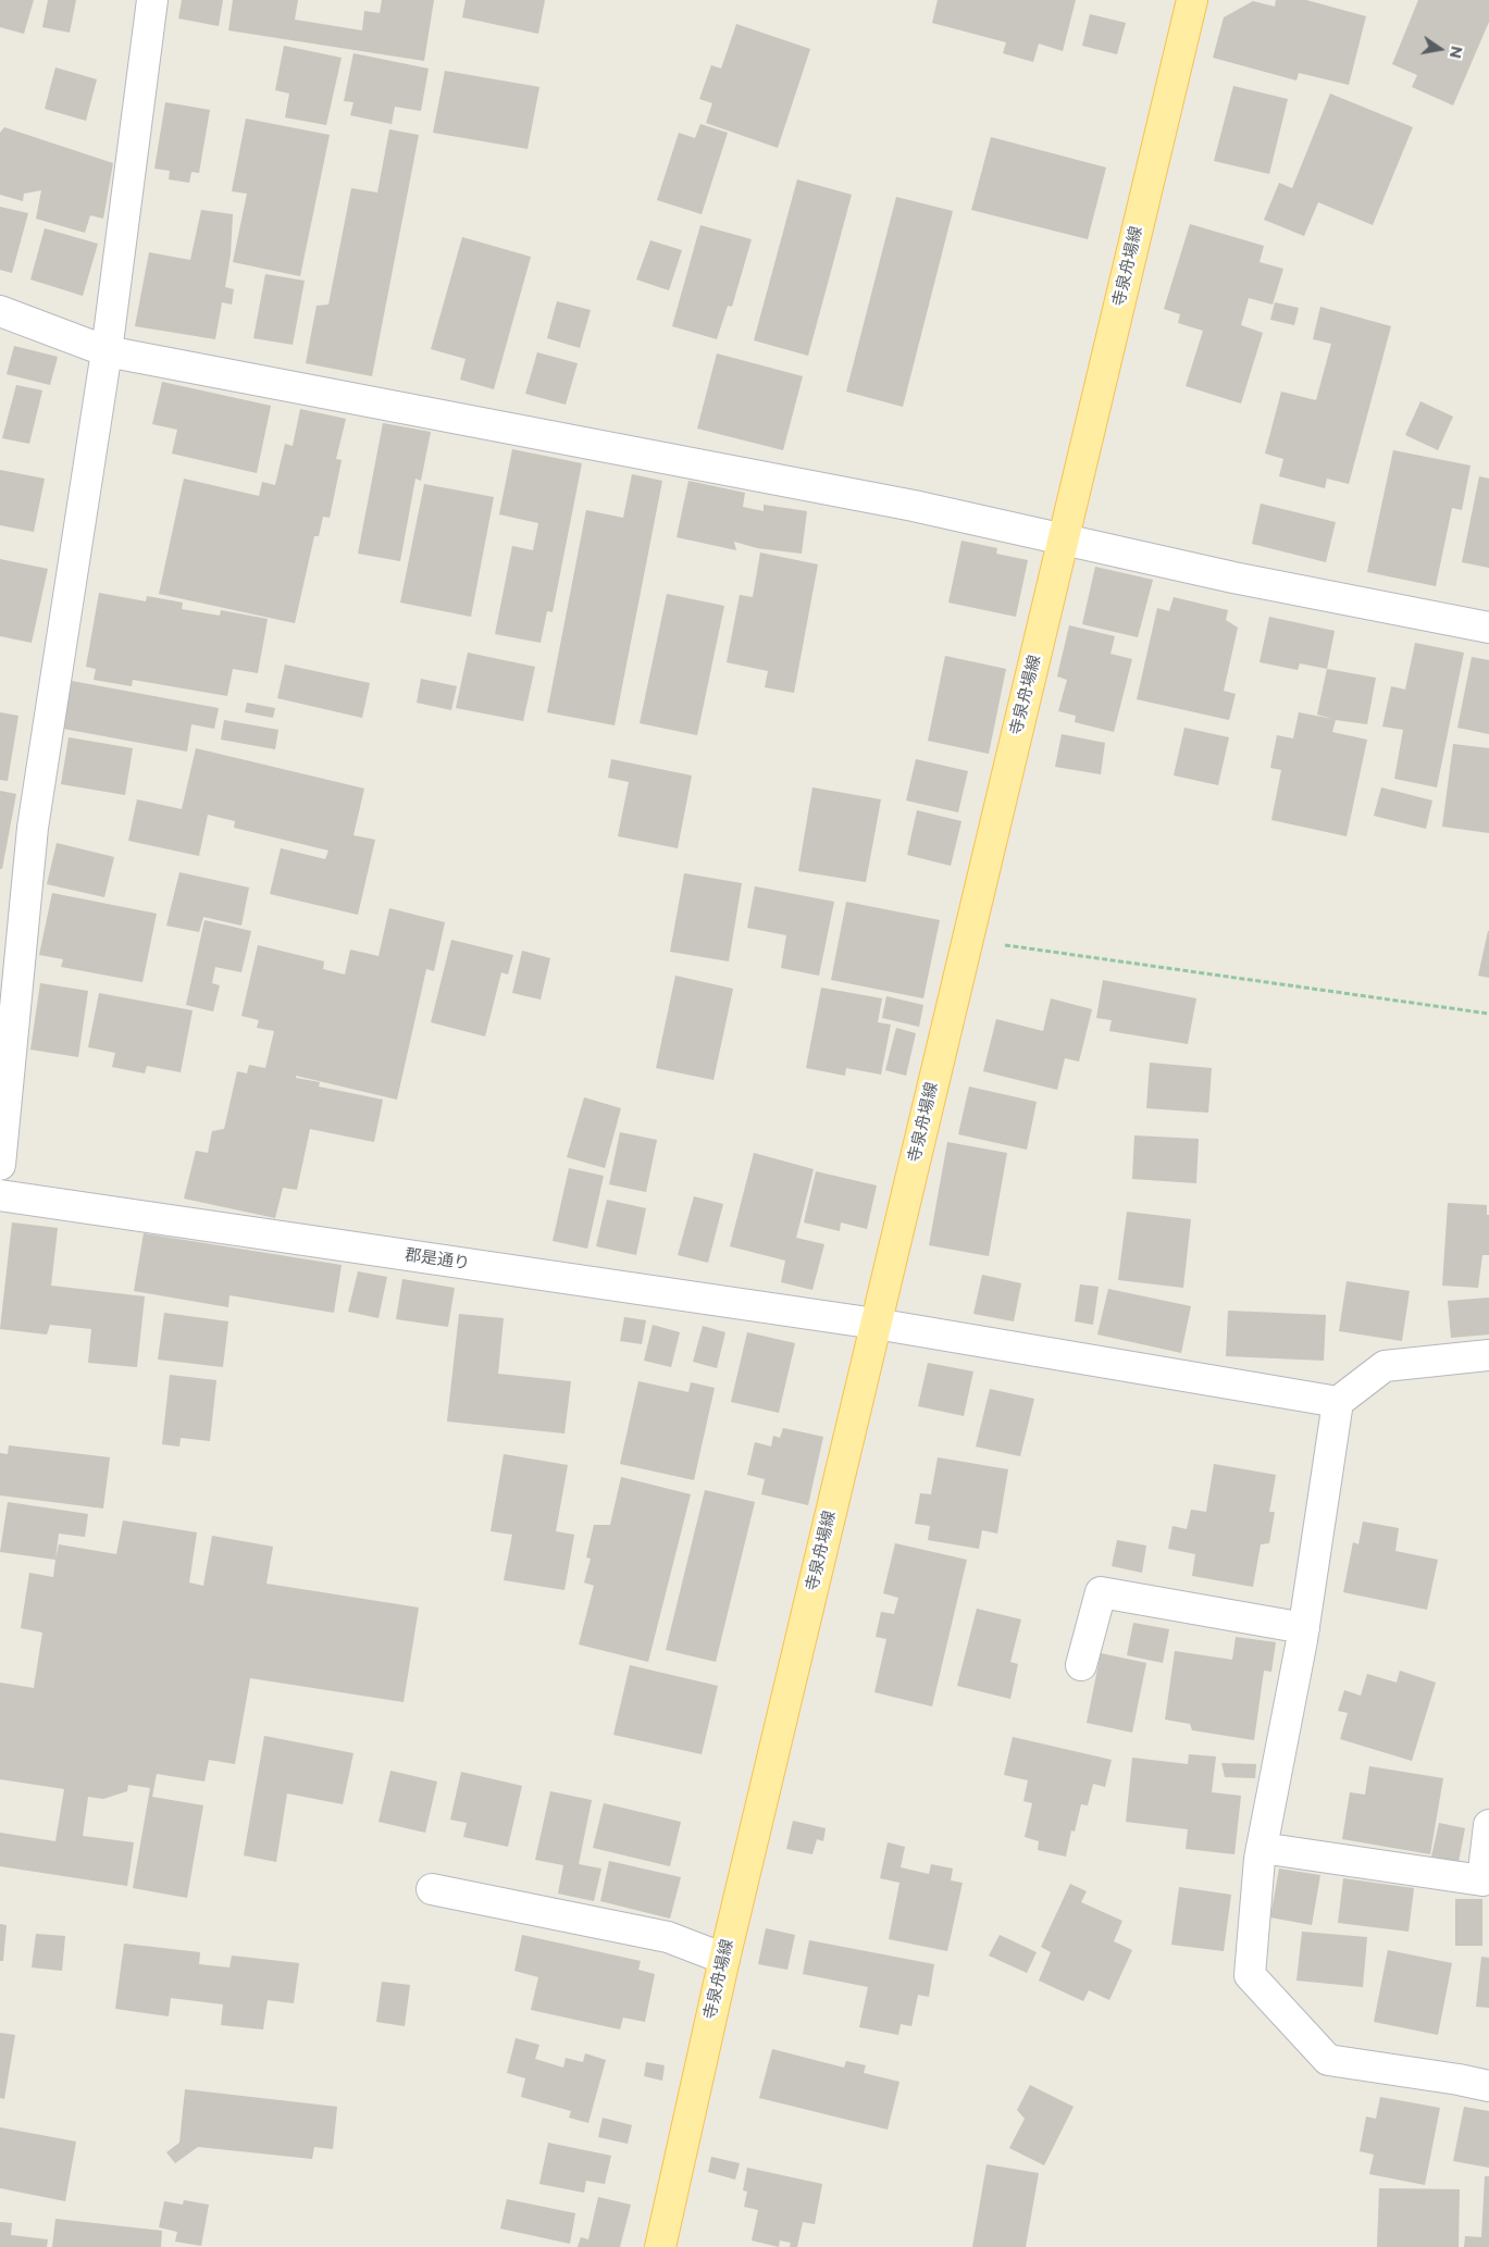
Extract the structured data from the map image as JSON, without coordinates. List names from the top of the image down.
{
  "streets": {
    "main road": ["寺泉舟場線"],
    "street": ["郡是通り"]
  },
  "crossings": [
    ["寺泉舟場線", "郡是通り"]
  ],
  "north": "right"
}
